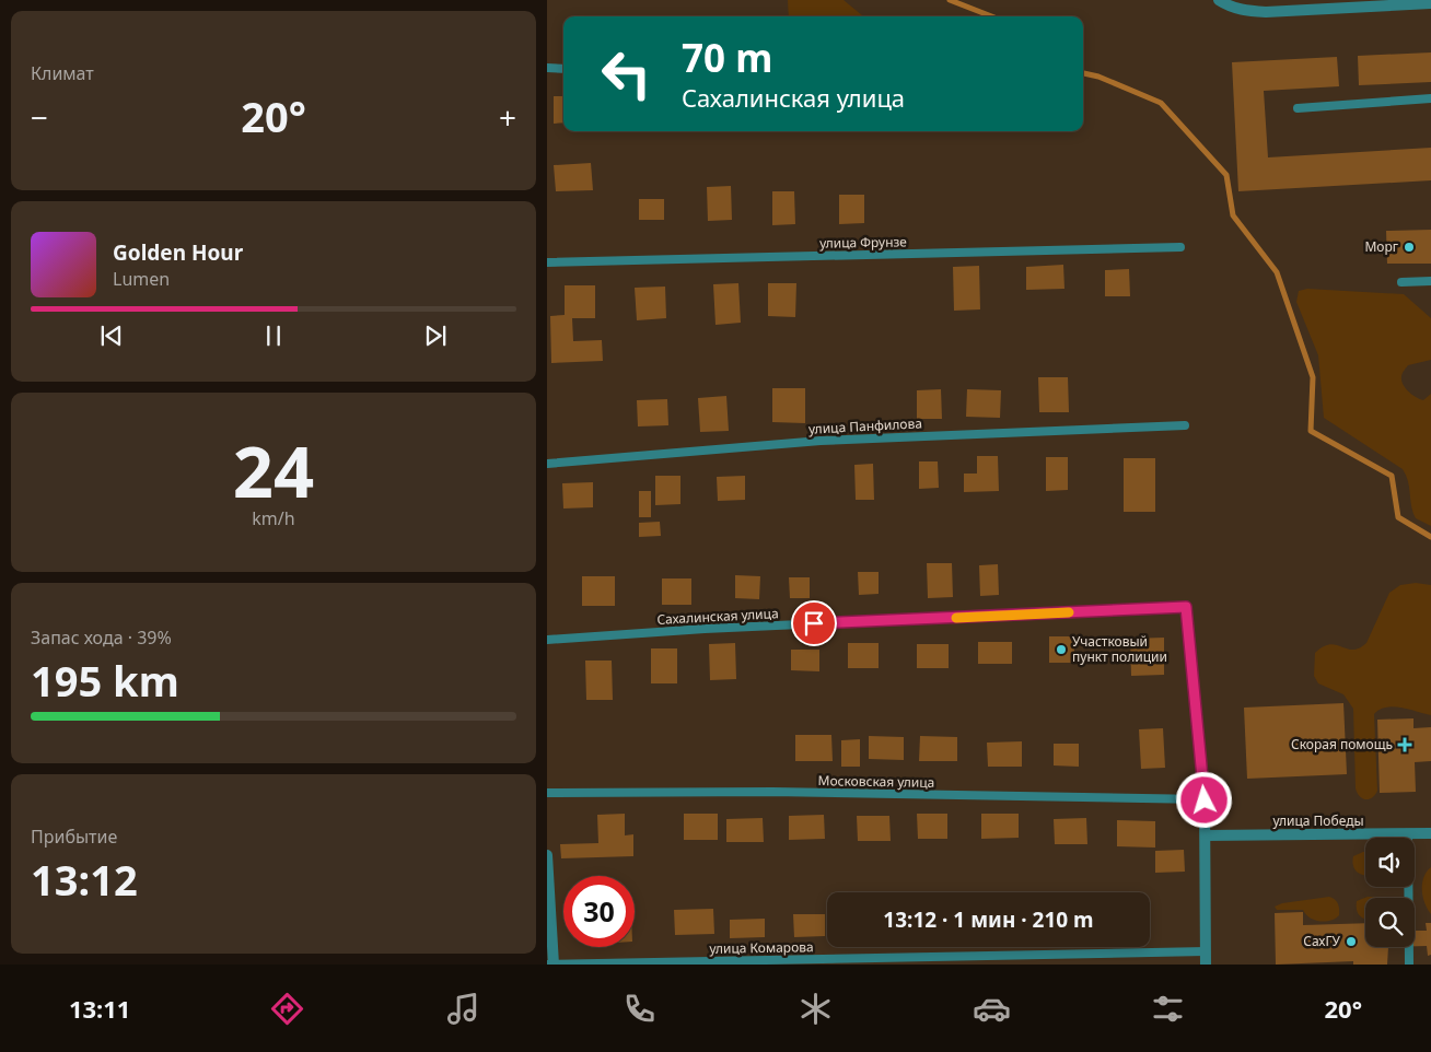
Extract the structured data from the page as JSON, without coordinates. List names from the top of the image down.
{
  "streets": {
    "street": ["улица Победы"],
    "lane": [
      "улица Фрунзе",
      "улица Панфилова",
      "Сахалинская улица",
      "Московская улица",
      "улица Комарова"
    ]
  },
  "places": {
    "other": ["Морг", "Участковый пункт полиции", "СахГУ"],
    "health": ["Скорая помощь"]
  },
  "page": {
    "tile": [
      "Климат",
      ["24", "km/h"],
      ["Запас хода · 39%", "195 km"],
      ["Прибытие", "13:12"]
    ],
    "turn": ["70 m", "Сахалинская улица"],
    "heat": ["−", "20°", "+"],
    "song": ["Golden Hour", "Lumen"],
    "limit": "30",
    "trip": "13:12 · 1 мин · 210 m",
    "tabs": ["13:11", "20°"]
  }
}
